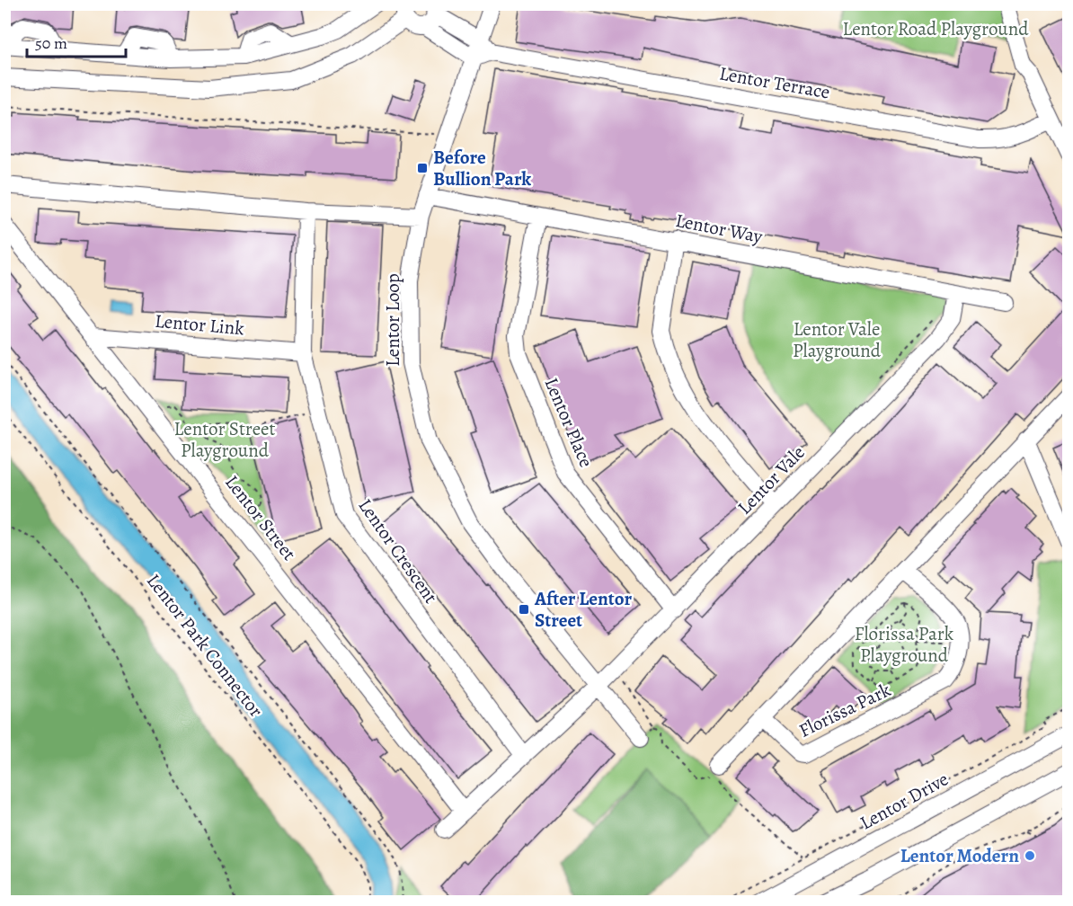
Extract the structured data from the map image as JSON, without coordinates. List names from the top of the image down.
{
  "streets": {
    "street": [
      "Lentor Terrace",
      "Lentor Way",
      "Lentor Loop",
      "Lentor Link",
      "Lentor Place",
      "Lentor Vale",
      "Lentor Street",
      "Lentor Crescent",
      "Florissa Park",
      "Lentor Drive"
    ],
    "path": ["Lentor Park Connector"]
  },
  "crossings": [
    ["Lentor Terrace", "Lentor Loop"],
    ["Lentor Way", "Lentor Loop"],
    ["Lentor Way", "Lentor Place"],
    ["Lentor Way", "Lentor Vale"],
    ["Lentor Loop", "Lentor Vale"],
    ["Lentor Link", "Lentor Street"],
    ["Lentor Link", "Lentor Crescent"],
    ["Lentor Place", "Lentor Vale"]
  ],
  "parks": [
    "Lentor Road Playground",
    "Lentor Vale Playground",
    "Lentor Street Playground",
    "Florissa Park Playground"
  ],
  "places": {
    "transit": ["Before Bullion Park", "After Lentor Street"],
    "other": ["Lentor Modern"]
  },
  "scale_bar": "50 m"
}
